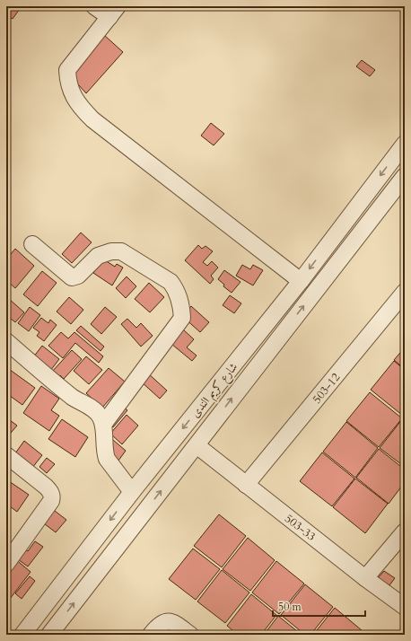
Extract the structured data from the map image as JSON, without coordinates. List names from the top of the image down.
{
  "streets": {
    "street": ["503-12", "شارع كريم الندى", "503-33"]
  },
  "crossings": [
    ["503-12", "503-33"],
    ["شارع كريم الندى", "503-33"]
  ],
  "scale_bar": "50 m"
}
